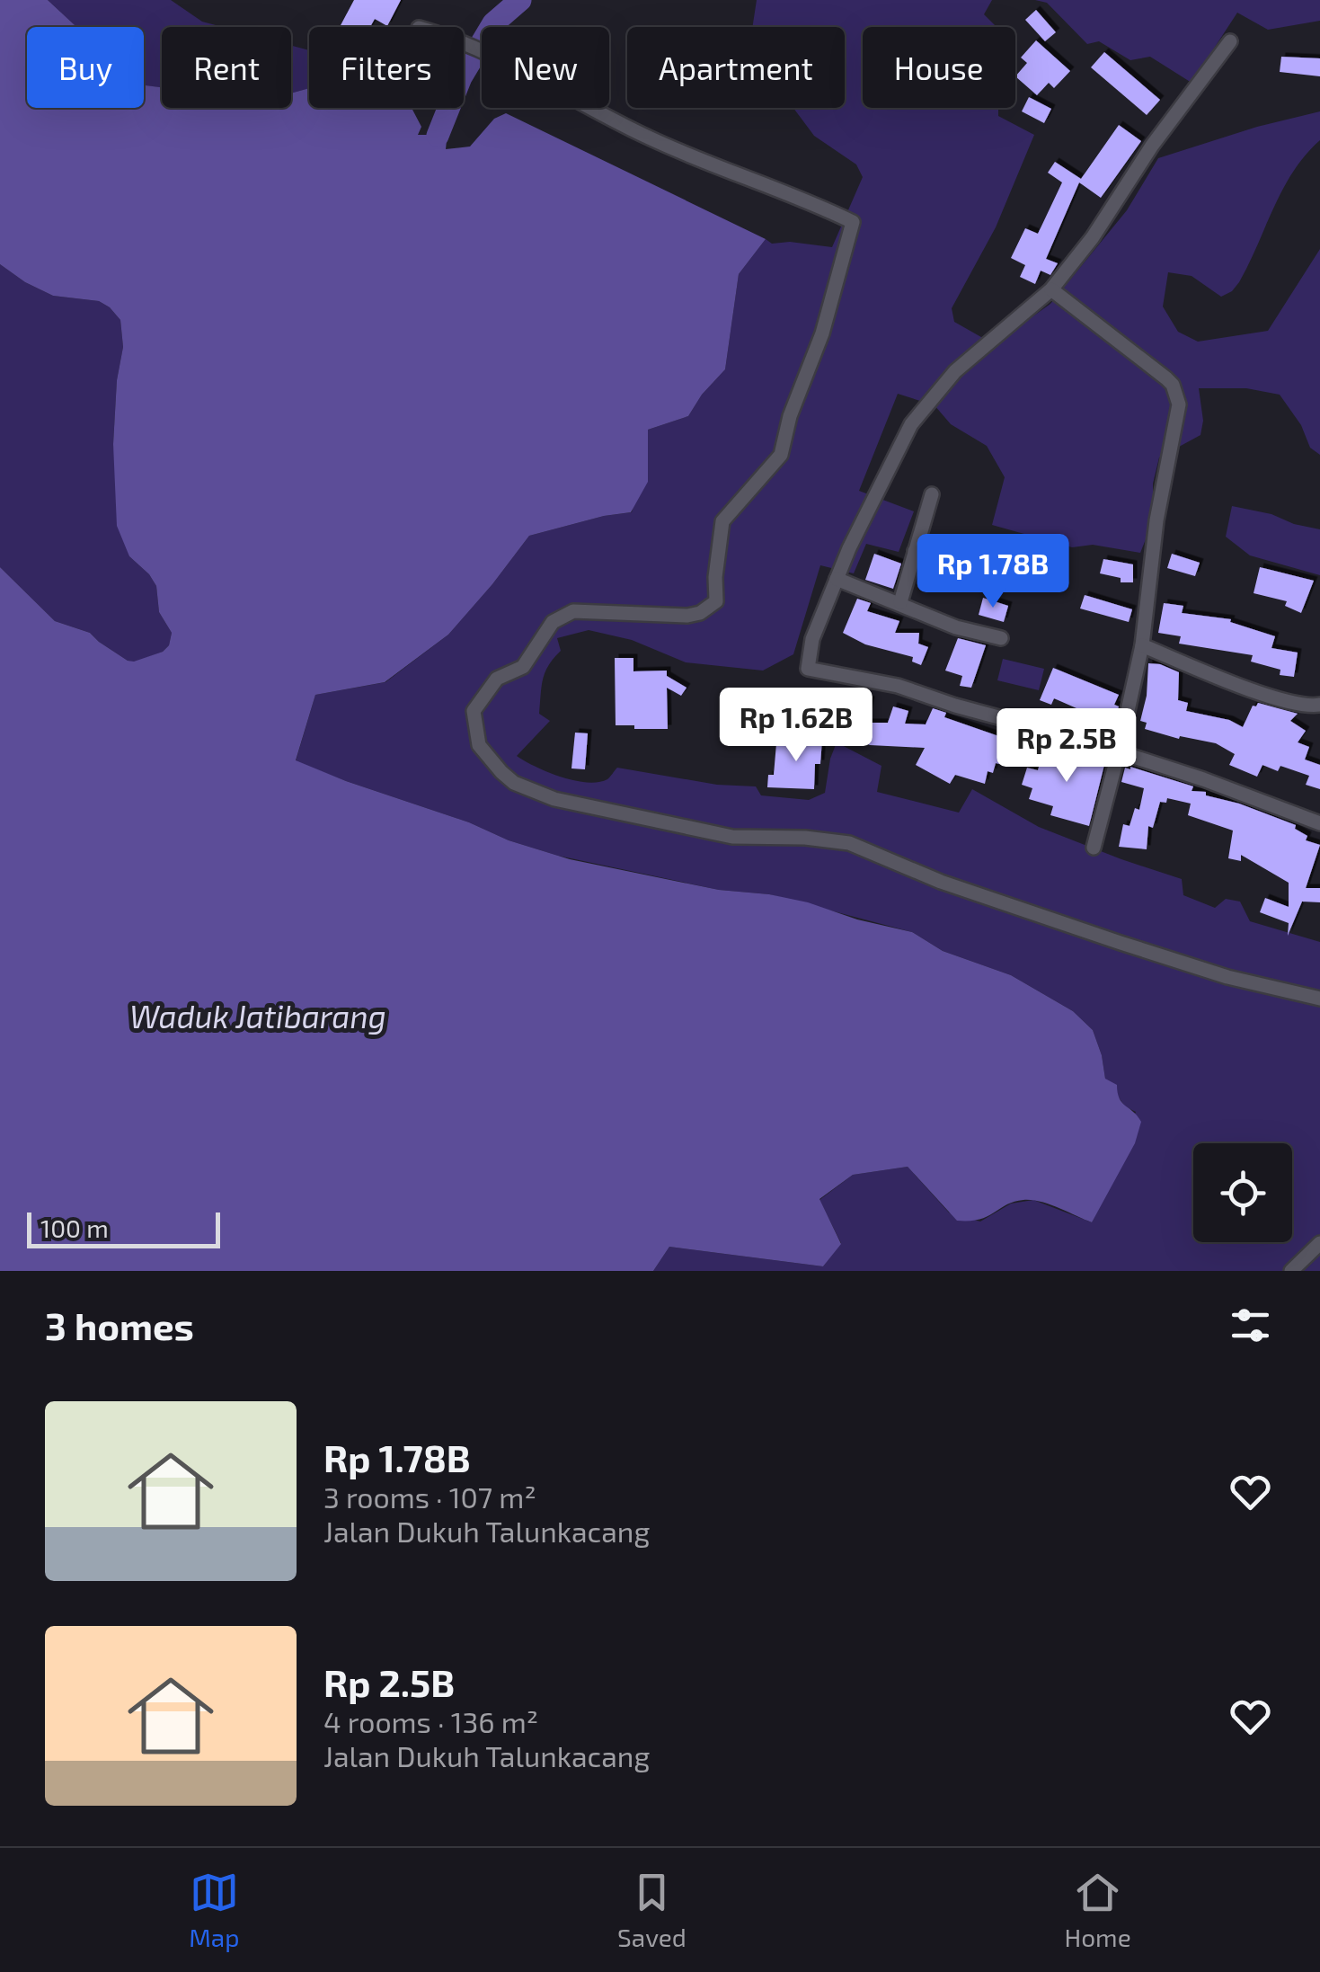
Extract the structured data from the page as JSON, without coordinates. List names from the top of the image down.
{
  "water": ["Waduk Jatibarang"],
  "scale_bar": "100 m",
  "page": {
    "chip": [
      "Buy",
      "Rent",
      "Filters",
      "New",
      "Apartment",
      "House"
    ],
    "price": ["Rp 1.78B", "Rp 1.62B", "Rp 2.5B"],
    "scale": "100 m",
    "heading": "3 homes",
    "list": [
      {
        "name": "Rp 1.78B",
        "note": "3 rooms · 107 m² · Jalan Dukuh Talunkacang"
      },
      {
        "name": "Rp 2.5B",
        "note": "4 rooms · 136 m² · Jalan Dukuh Talunkacang"
      }
    ],
    "tabs": ["Map", "Saved", "Home"]
  }
}
